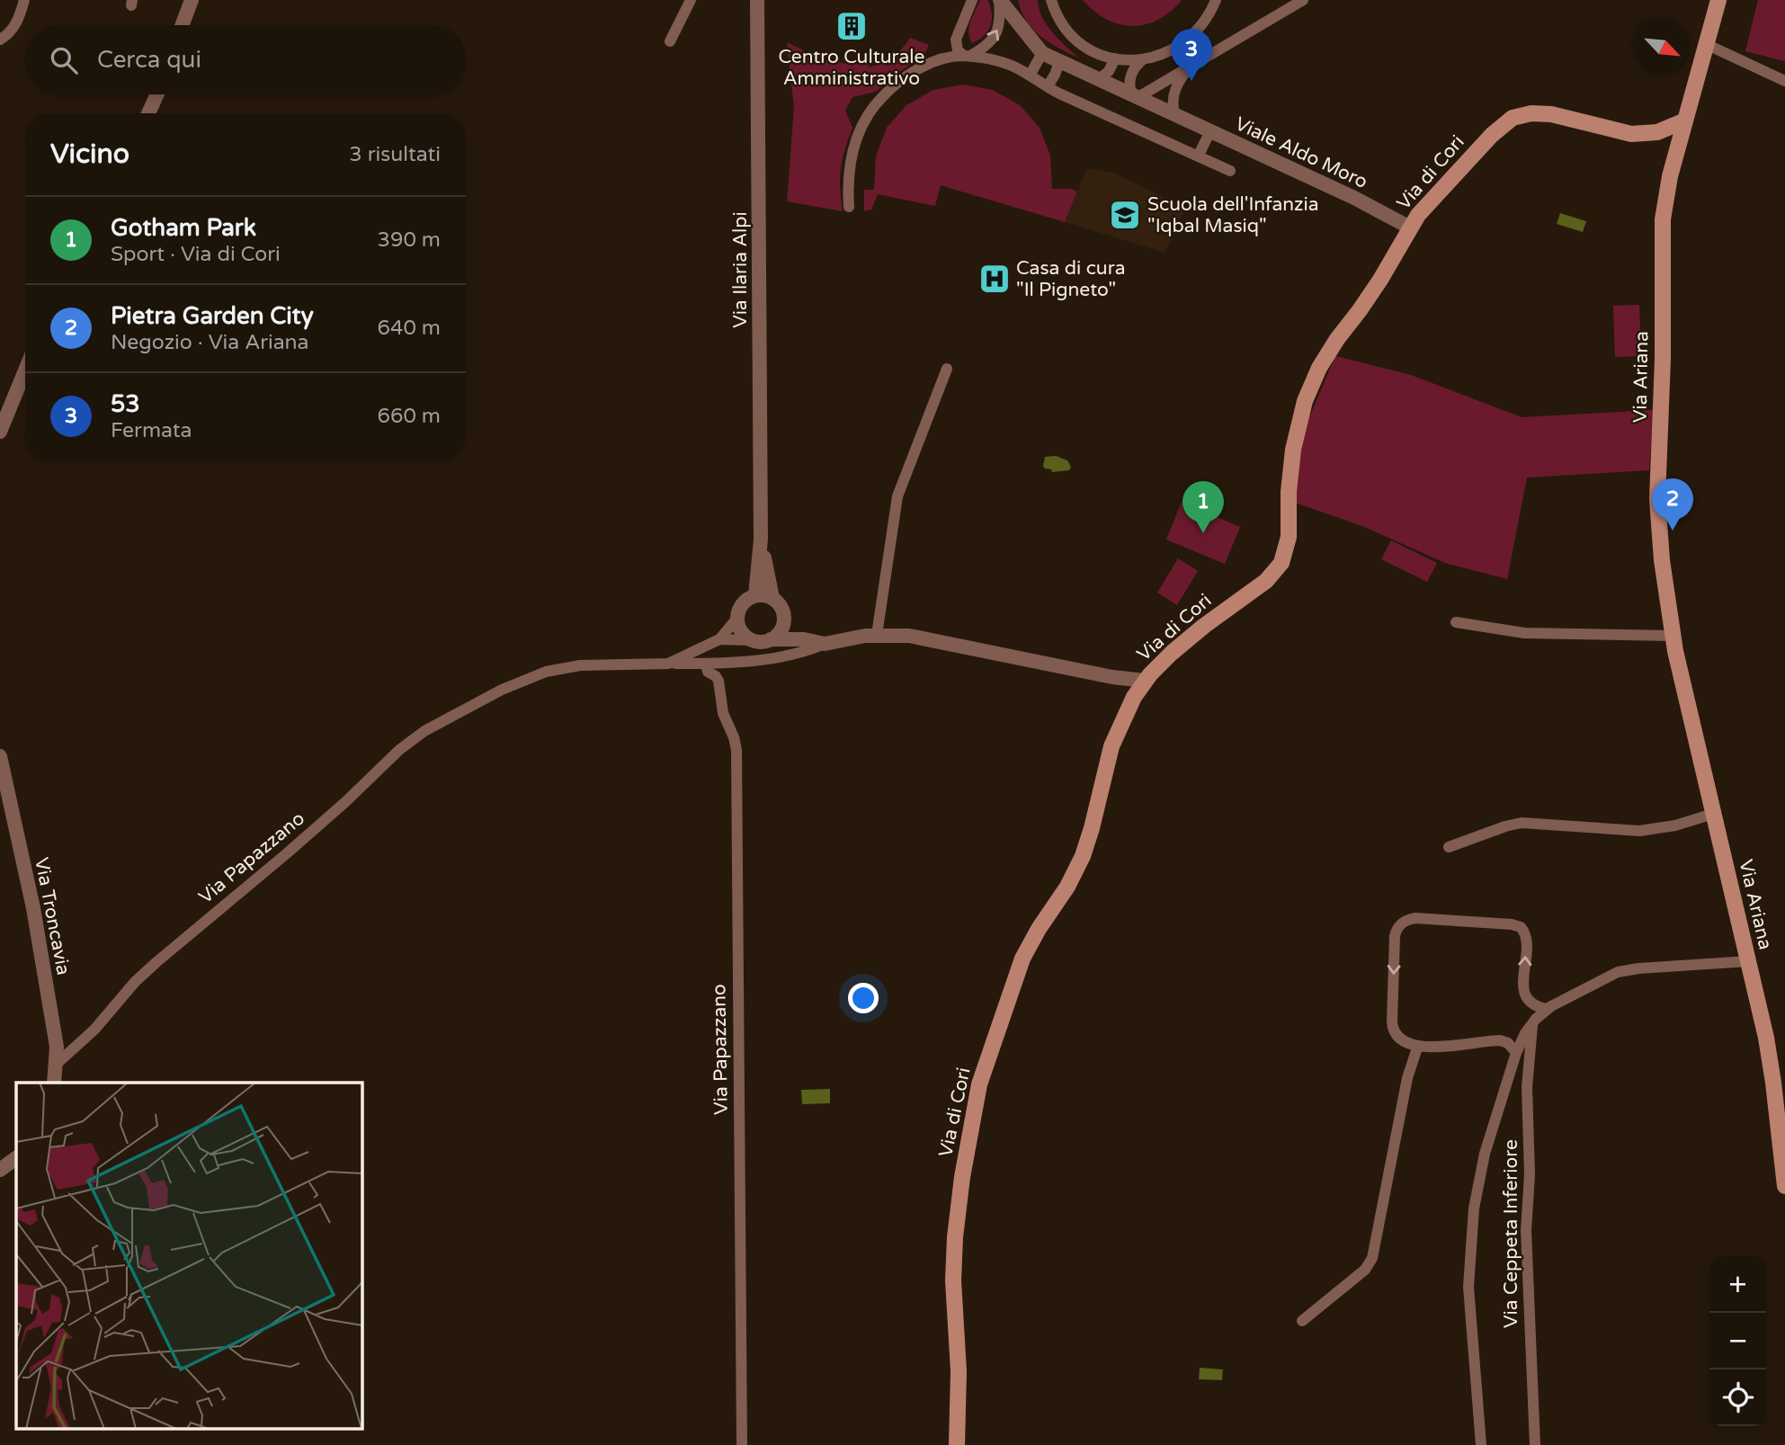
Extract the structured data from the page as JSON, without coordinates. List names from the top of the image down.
{
  "streets": {
    "main road": ["Via di Cori", "Via Ariana"],
    "street": [
      "Viale Aldo Moro",
      "Via Ilaria Alpi",
      "Via Papazzano",
      "Via Troncavia",
      "Via Ceppeta Inferiore"
    ]
  },
  "crossings": [
    ["Viale Aldo Moro", "Via di Cori"],
    ["Via di Cori", "Via Ariana"],
    ["Via di Cori", "Via Papazzano"],
    ["Via Ilaria Alpi", "Via Papazzano"],
    ["Via Ariana", "Via Ceppeta Inferiore"],
    ["Via Papazzano", "Via Troncavia"]
  ],
  "places": {
    "building": ["Centro Culturale Amministrativo"],
    "school or university": ["Scuola dell'Infanzia \"Iqbal Masiq\""],
    "hospital": ["Casa di cura \"Il Pigneto\""]
  },
  "north": "bottom right",
  "page": {
    "search": "Cerca qui",
    "pins": ["3", "2", "1"],
    "heading": ["Vicino", "3 risultati"],
    "list": [
      {
        "mark": "1",
        "name": "Gotham Park",
        "note": "Sport · Via di Cori",
        "value": "390 m"
      },
      {
        "mark": "2",
        "name": "Pietra Garden City",
        "note": "Negozio · Via Ariana",
        "value": "640 m"
      },
      {
        "mark": "3",
        "name": "53",
        "note": "Fermata",
        "value": "660 m"
      }
    ],
    "map_buttons": ["+", "−"]
  }
}
